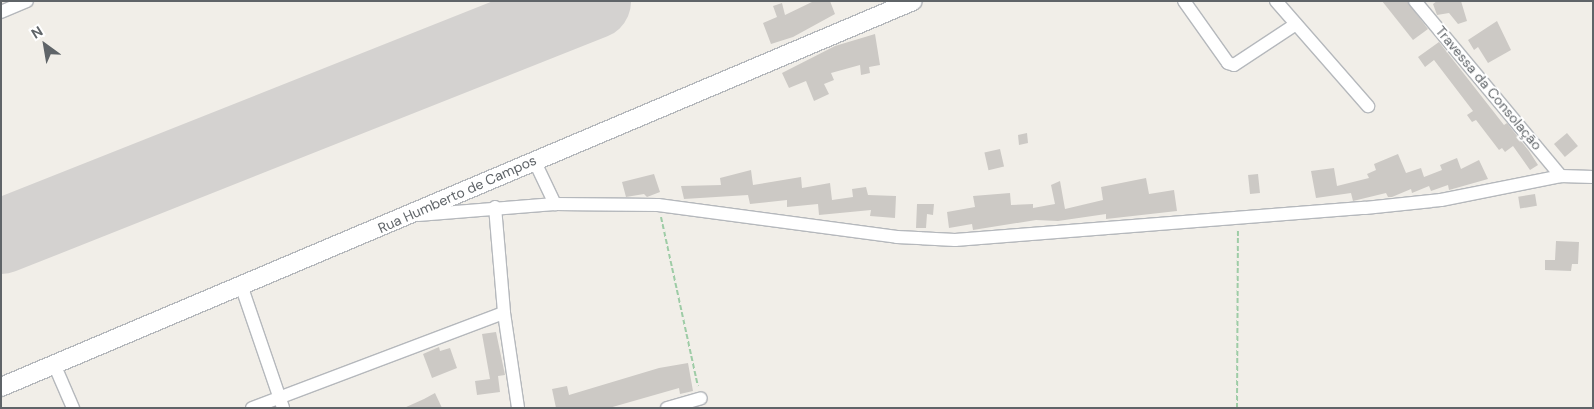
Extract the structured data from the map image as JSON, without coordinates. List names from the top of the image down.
{
  "streets": {
    "street": ["Travessa da Consolação", "Rua Humberto de Campos"]
  },
  "north": "top left"
}
